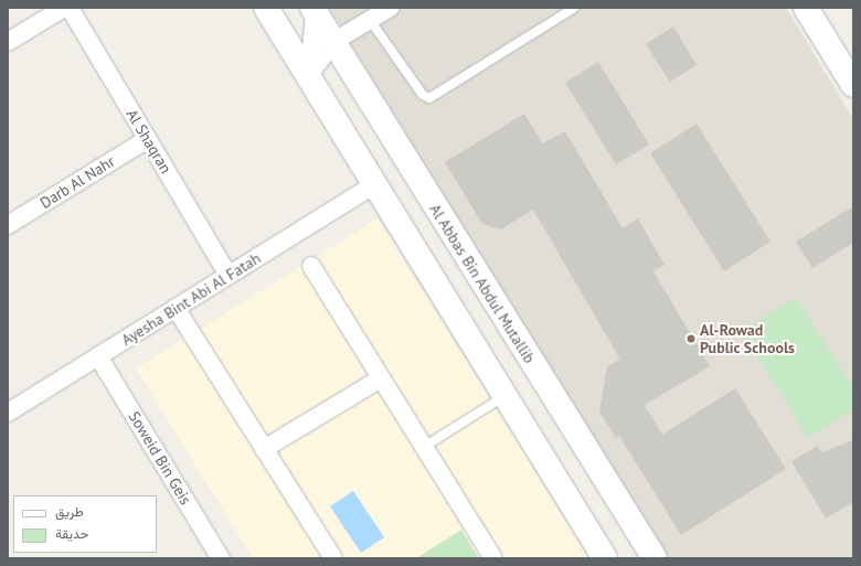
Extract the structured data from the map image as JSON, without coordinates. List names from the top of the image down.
{
  "streets": {
    "street": [
      "Al Shaqran",
      "Darb Al Nahr",
      "Al Abbas Bin Abdul Mutallib",
      "Ayesha Bint Abi Al Fatah",
      "Soweid Bin Geis"
    ]
  },
  "crossings": [
    ["Al Shaqran", "Darb Al Nahr"],
    ["Al Shaqran", "Ayesha Bint Abi Al Fatah"],
    ["Ayesha Bint Abi Al Fatah", "Soweid Bin Geis"]
  ],
  "places": ["Al-Rowad Public Schools"],
  "legend": ["طريق", "حديقة"]
}
